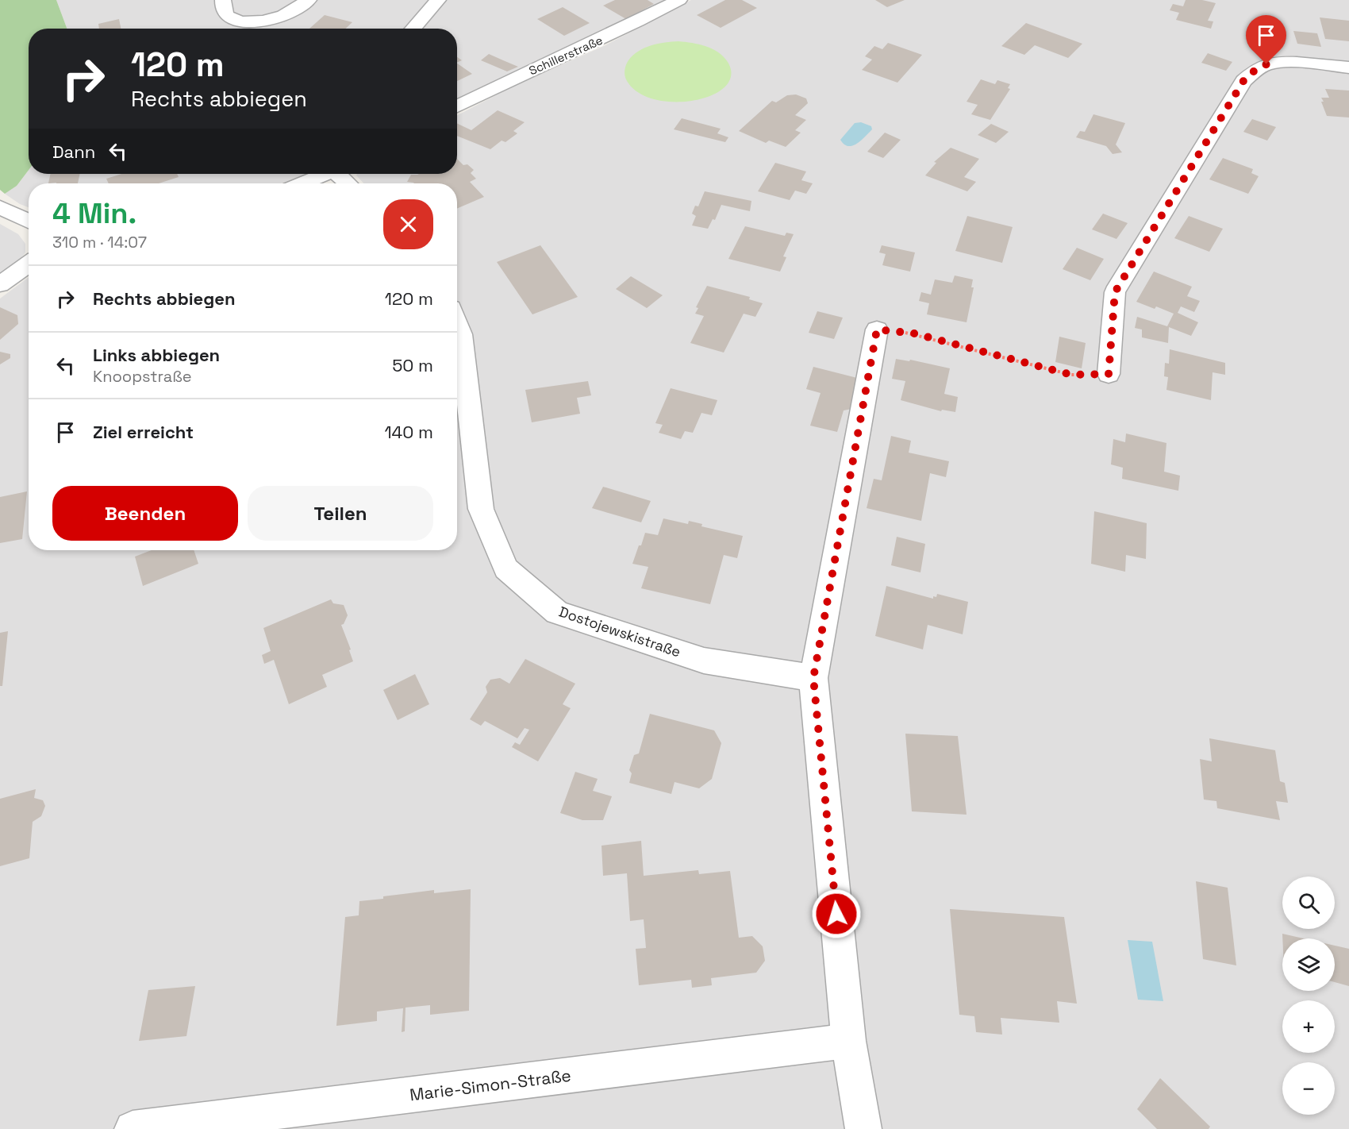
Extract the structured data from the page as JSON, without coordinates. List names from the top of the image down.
{
  "streets": {
    "street": ["Schillerstraße", "Dostojewskistraße", "Marie-Simon-Straße"]
  },
  "page": {
    "turn": ["120 m", "Rechts abbiegen"],
    "then": "Dann",
    "heading": ["4 Min.", "310 m · 14:07"],
    "list": [
      {
        "name": "Rechts abbiegen",
        "value": "120 m"
      },
      {
        "name": "Links abbiegen",
        "note": "Knoopstraße",
        "value": "50 m"
      },
      {
        "name": "Ziel erreicht",
        "value": "140 m"
      }
    ],
    "buttons": ["Beenden", "Teilen"],
    "map_buttons": ["+", "−"]
  }
}
